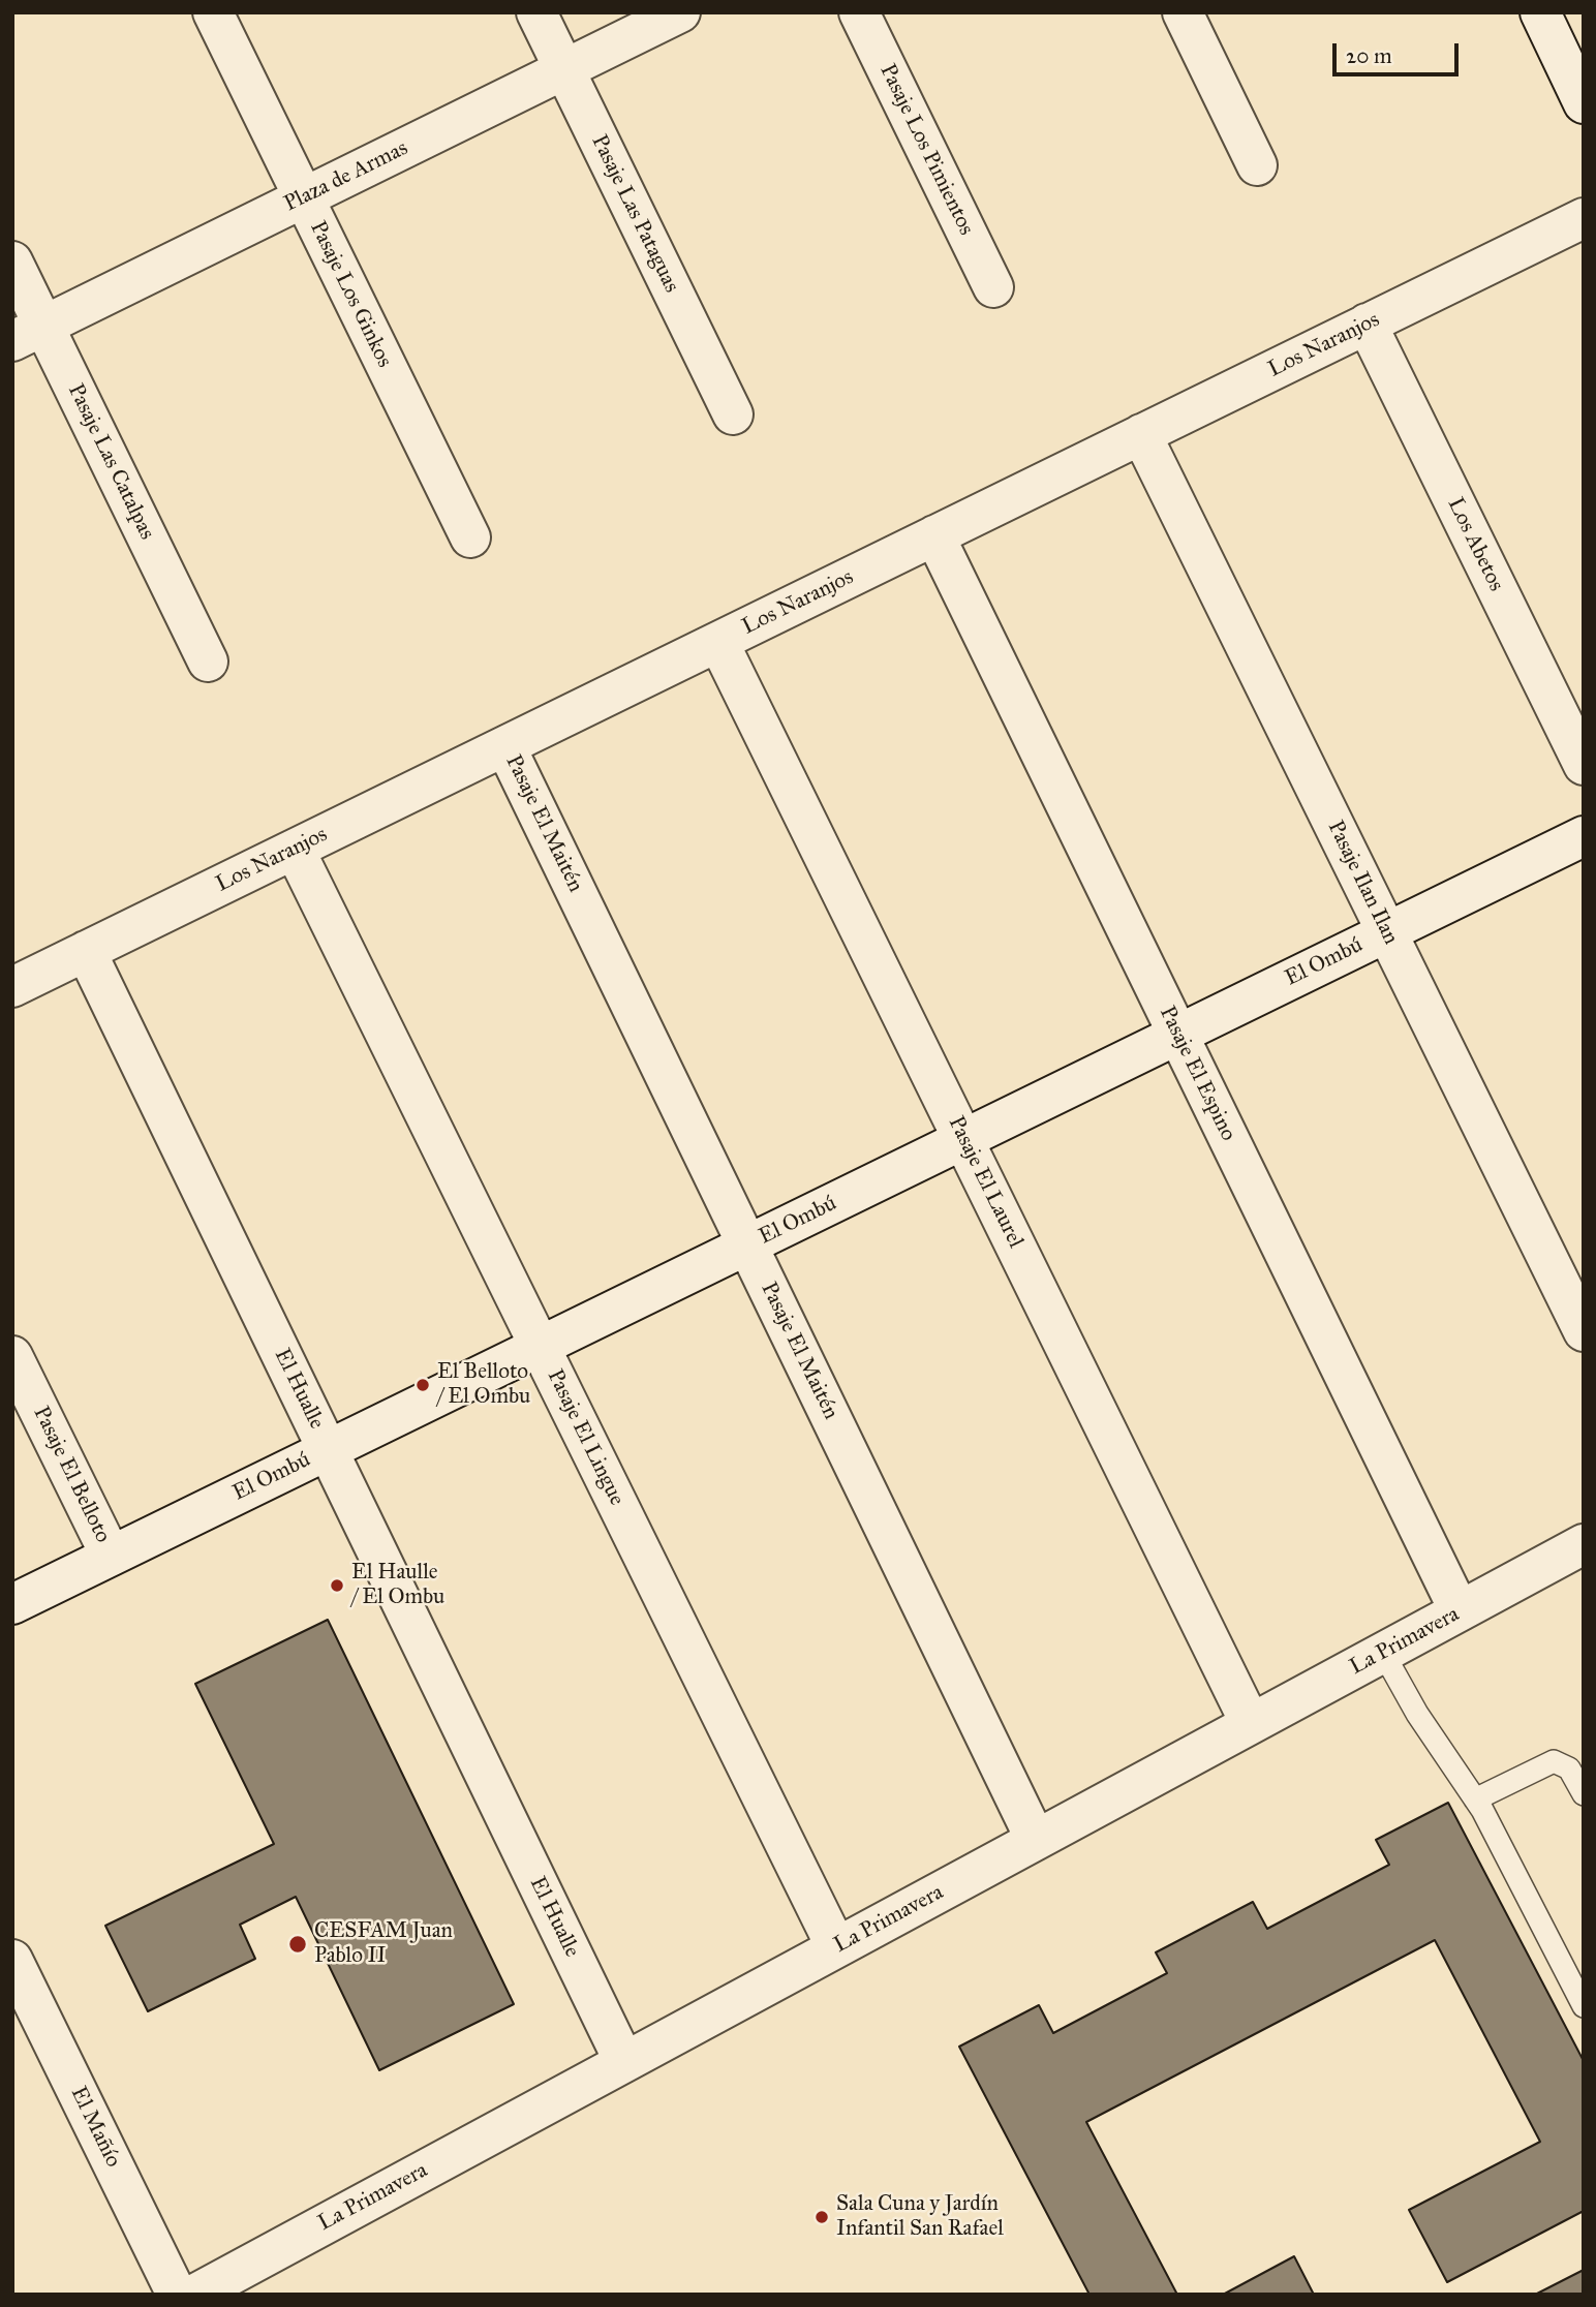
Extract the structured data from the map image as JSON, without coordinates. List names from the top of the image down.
{
  "streets": {
    "street": [
      "Pasaje Los Pimientos",
      "Plaza de Armas",
      "Pasaje Las Pataguas",
      "Pasaje Los Ginkos",
      "Los Naranjos",
      "Pasaje Las Catalpas",
      "Los Abetos",
      "Pasaje El Maitén",
      "Pasaje Ilan Ilan",
      "El Ombú",
      "Pasaje El Espino",
      "Pasaje El Laurel",
      "El Hualle",
      "Pasaje El Lingue",
      "Pasaje El Belloto",
      "La Primavera",
      "El Mañío"
    ]
  },
  "crossings": [
    ["Plaza de Armas", "Pasaje Las Pataguas"],
    ["Plaza de Armas", "Pasaje Los Ginkos"],
    ["Plaza de Armas", "Pasaje Las Catalpas"],
    ["Los Naranjos", "Los Abetos"],
    ["Los Naranjos", "Pasaje El Maitén"],
    ["Los Naranjos", "Pasaje Ilan Ilan"],
    ["Los Naranjos", "Pasaje El Espino"],
    ["Los Naranjos", "Pasaje El Laurel"],
    ["Los Naranjos", "El Hualle"],
    ["Los Naranjos", "Pasaje El Lingue"],
    ["Pasaje El Maitén", "El Ombú"],
    ["Pasaje El Maitén", "La Primavera"],
    ["Pasaje Ilan Ilan", "El Ombú"],
    ["El Ombú", "Pasaje El Espino"],
    ["El Ombú", "Pasaje El Laurel"],
    ["El Ombú", "El Hualle"],
    ["El Ombú", "Pasaje El Lingue"],
    ["El Ombú", "Pasaje El Belloto"],
    ["Pasaje El Espino", "La Primavera"],
    ["Pasaje El Laurel", "La Primavera"],
    ["El Hualle", "La Primavera"],
    ["Pasaje El Lingue", "La Primavera"]
  ],
  "places": [
    "El Belloto / El Ombu",
    "El Haulle / El Ombu",
    "CESFAM Juan Pablo II",
    "Sala Cuna y Jardín Infantil San Rafael"
  ],
  "scale_bar": "20 m"
}
